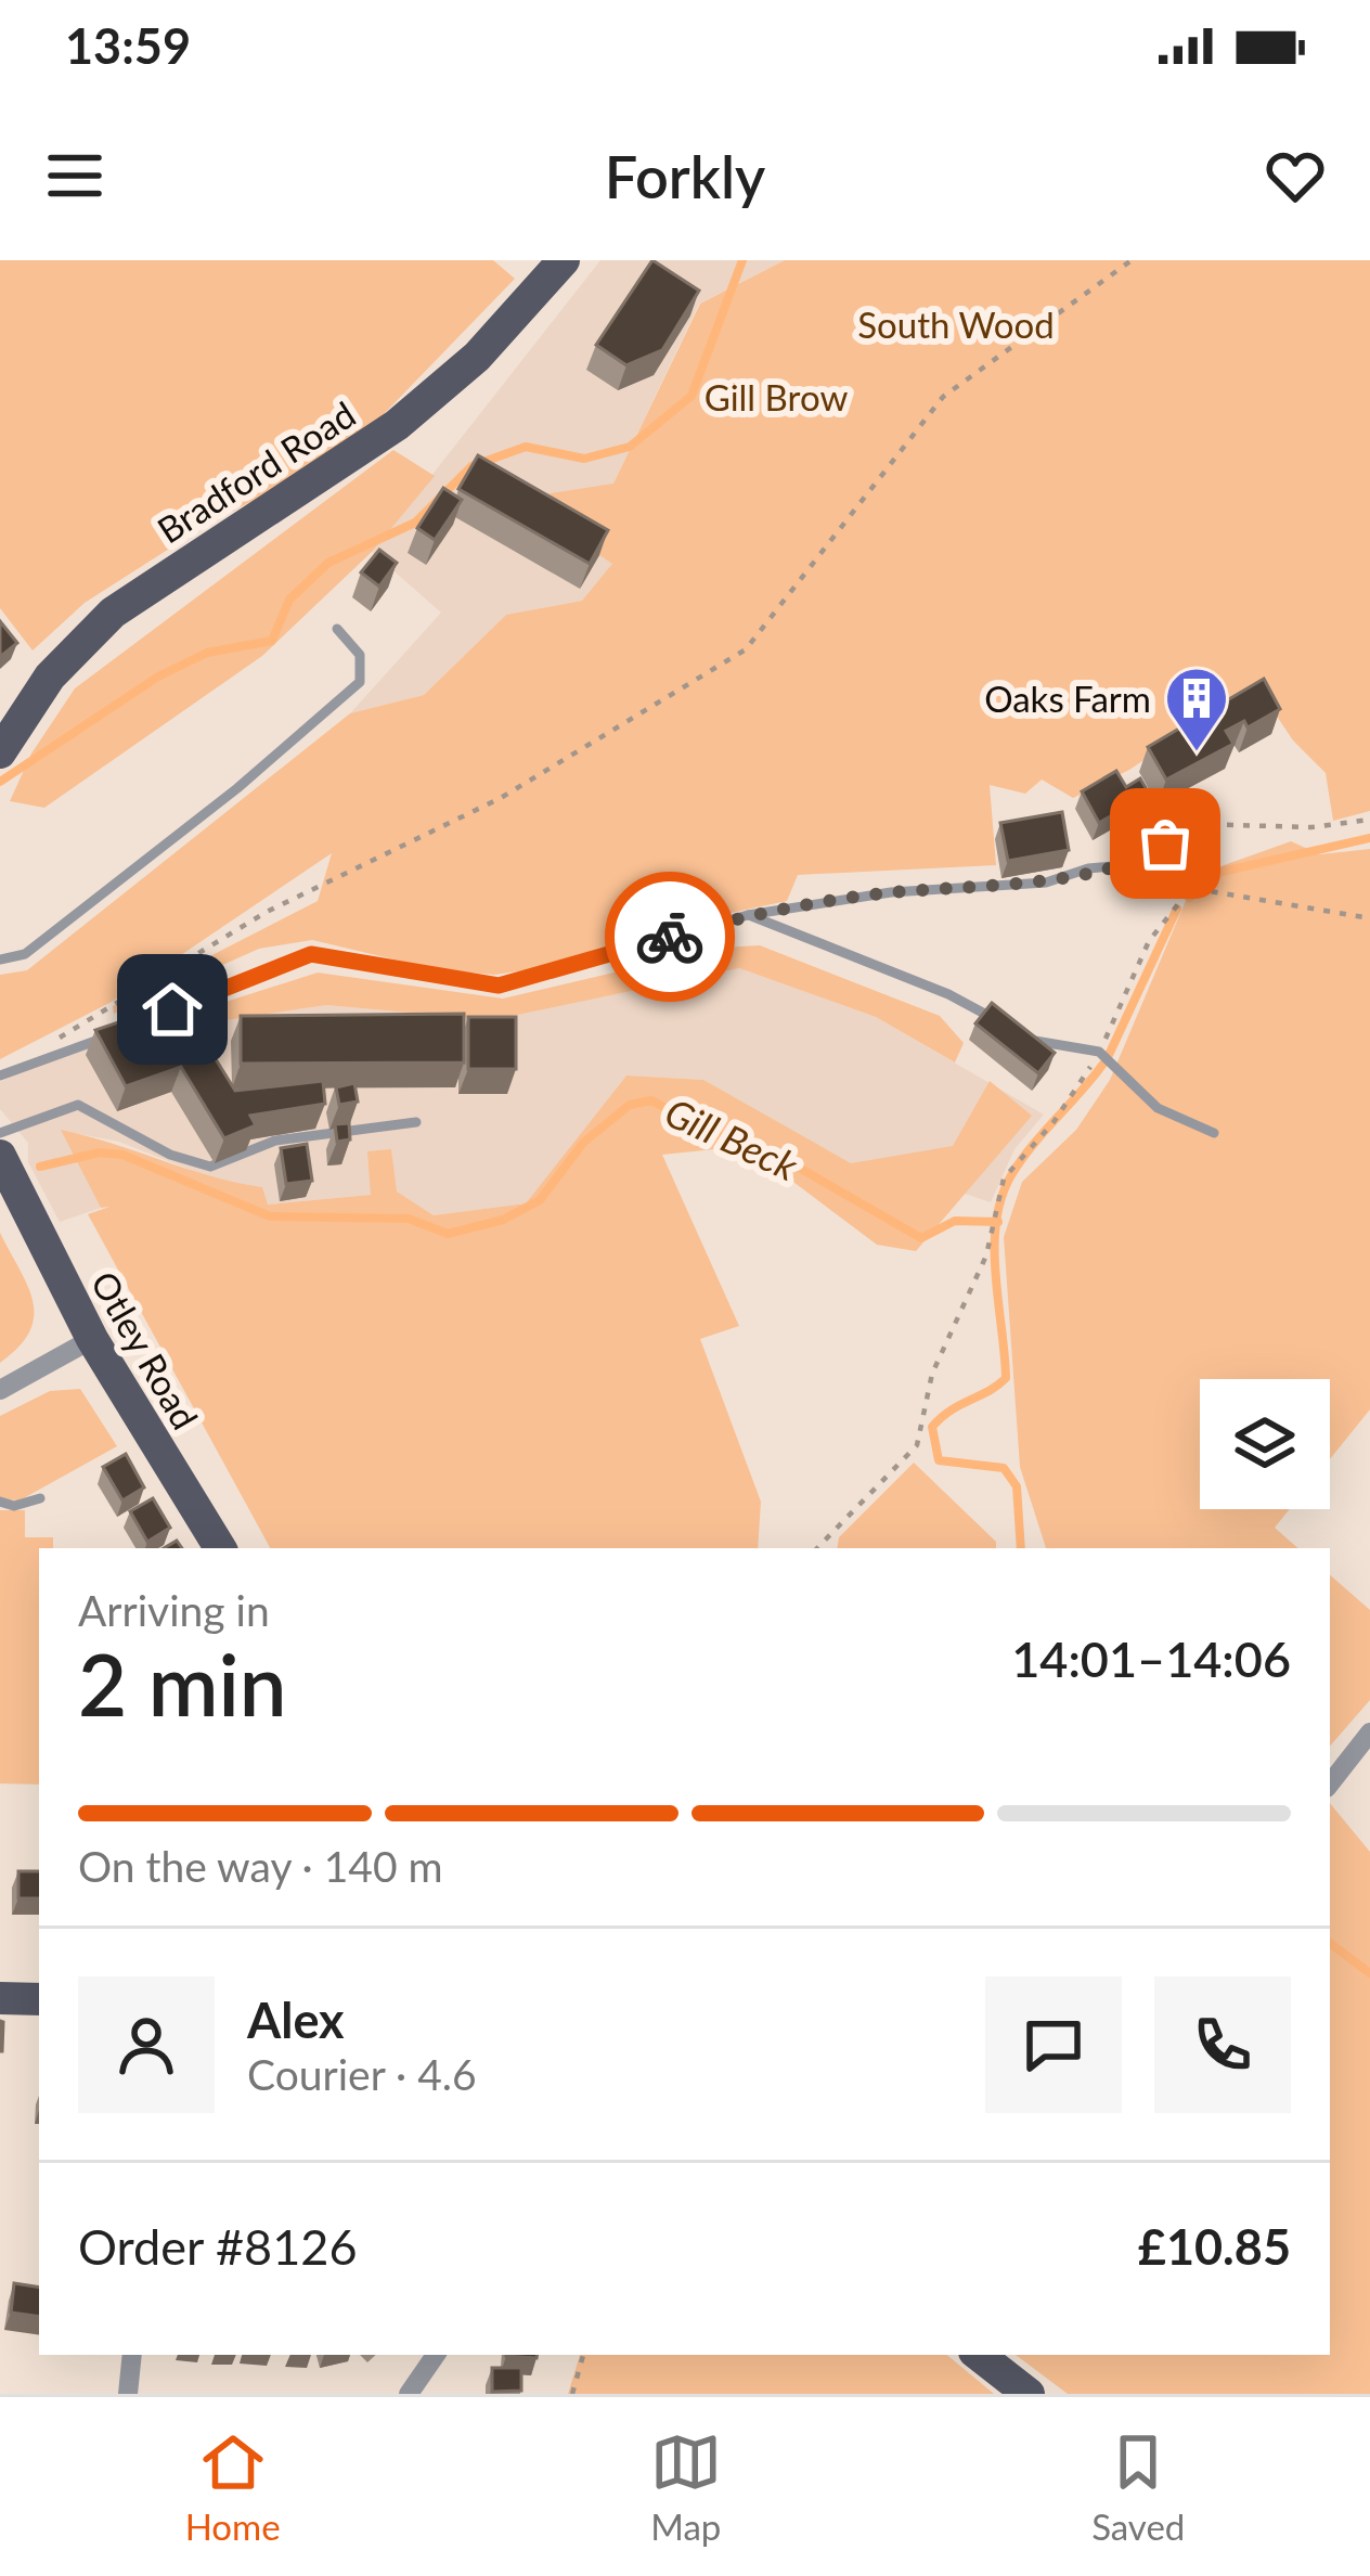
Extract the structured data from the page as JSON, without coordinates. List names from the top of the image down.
{
  "streets": {
    "main road": ["Bradford Road", "Otley Road"]
  },
  "water": ["Gill Beck"],
  "parks": ["South Wood", "Gill Brow"],
  "places": {
    "building": ["Oaks Farm"]
  },
  "page": {
    "status": "13:59",
    "header": "Forkly",
    "heading": ["2 min", "Arriving in", "14:01–14:06"],
    "panel": [
      "Alex",
      "Courier · 4.6",
      "Order #8126",
      "£10.85"
    ],
    "bar": "On the way · 140 m",
    "tabs": ["Home", "Map", "Saved"]
  }
}
